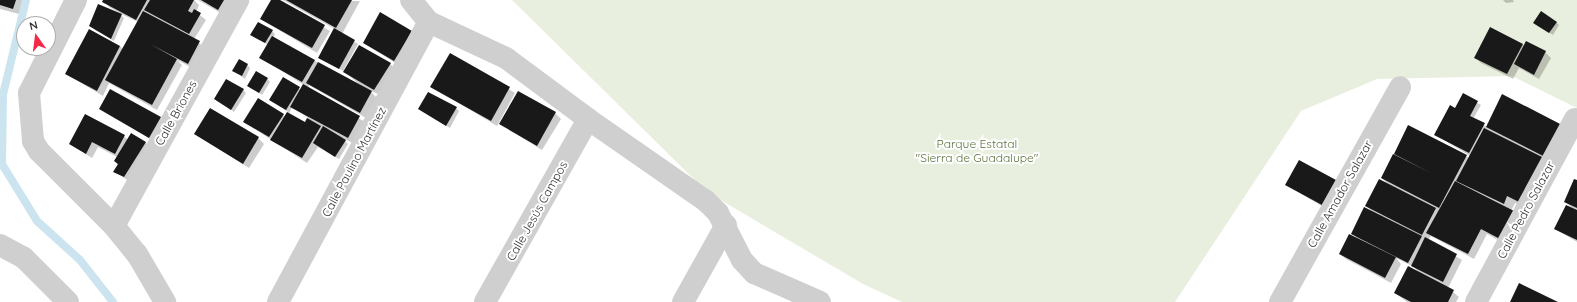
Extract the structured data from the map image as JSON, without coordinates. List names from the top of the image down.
{
  "streets": {
    "street": [
      "Calle Briones",
      "Calle Paulino Martínez",
      "Calle Amador Salazar",
      "Calle Pedro Salazar",
      "Calle Jesús Campos"
    ]
  },
  "parks": ["Parque Estatal \"Sierra de Guadalupe\""],
  "north": "top"
}
